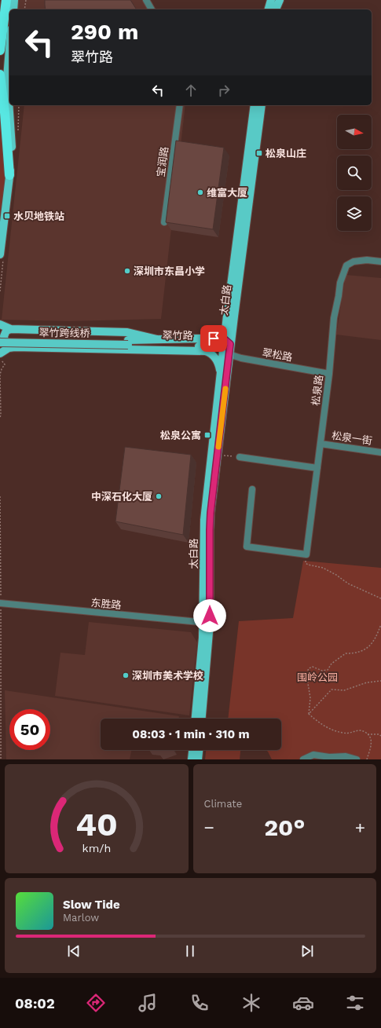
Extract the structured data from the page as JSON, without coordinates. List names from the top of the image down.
{
  "streets": {
    "main road": ["太白路", "翠竹跨线桥", "翠竹路"],
    "street": [
      "宝润路",
      "翠松路",
      "松泉路",
      "松泉一街",
      "东胜路"
    ]
  },
  "crossings": [
    ["太白路", "翠竹路"],
    ["太白路", "翠松路"],
    ["太白路", "东胜路"],
    ["翠竹跨线桥", "翠竹路"],
    ["翠竹路", "翠松路"],
    ["翠松路", "松泉路"],
    ["松泉路", "松泉一街"]
  ],
  "parks": ["围岭公园"],
  "places": {
    "transit": ["松泉山庄", "水贝地铁站", "松泉公寓"],
    "other": [
      "维富大厦",
      "深圳市东昌小学",
      "中深石化大厦",
      "深圳市美术学校"
    ]
  },
  "north": "right",
  "page": {
    "turn": ["290 m", "翠竹路"],
    "limit": "50",
    "trip": "08:03 · 1 min · 310 m",
    "tile": "Climate",
    "heat": ["−", "20°", "+"],
    "song": ["Slow Tide", "Marlow"],
    "tabs": "08:02",
    "gauge": ["40", "km/h"]
  }
}
